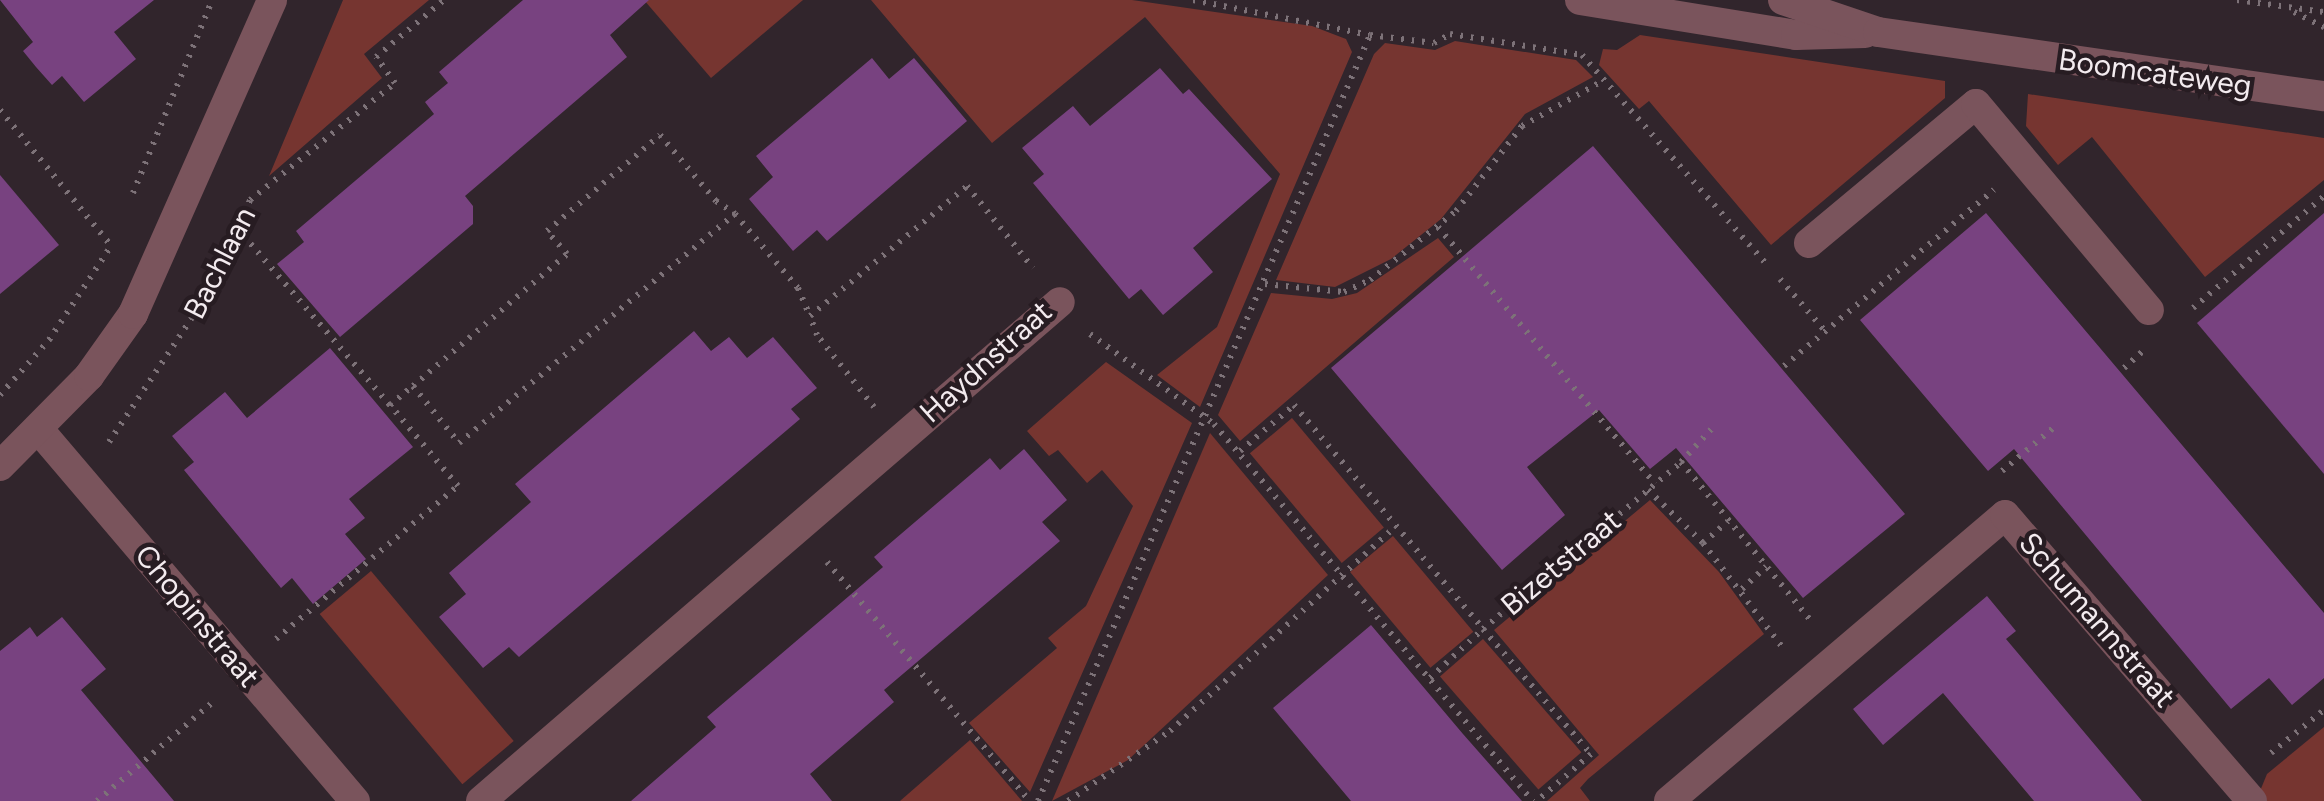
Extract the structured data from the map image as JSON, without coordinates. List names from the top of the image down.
{
  "streets": {
    "street": [
      "Boomcateweg",
      "Bachlaan",
      "Haydnstraat",
      "Chopinstraat",
      "Schumannstraat"
    ],
    "path": ["Bizetstraat"]
  },
  "crossings": [
    ["Bachlaan", "Chopinstraat"]
  ]
}
